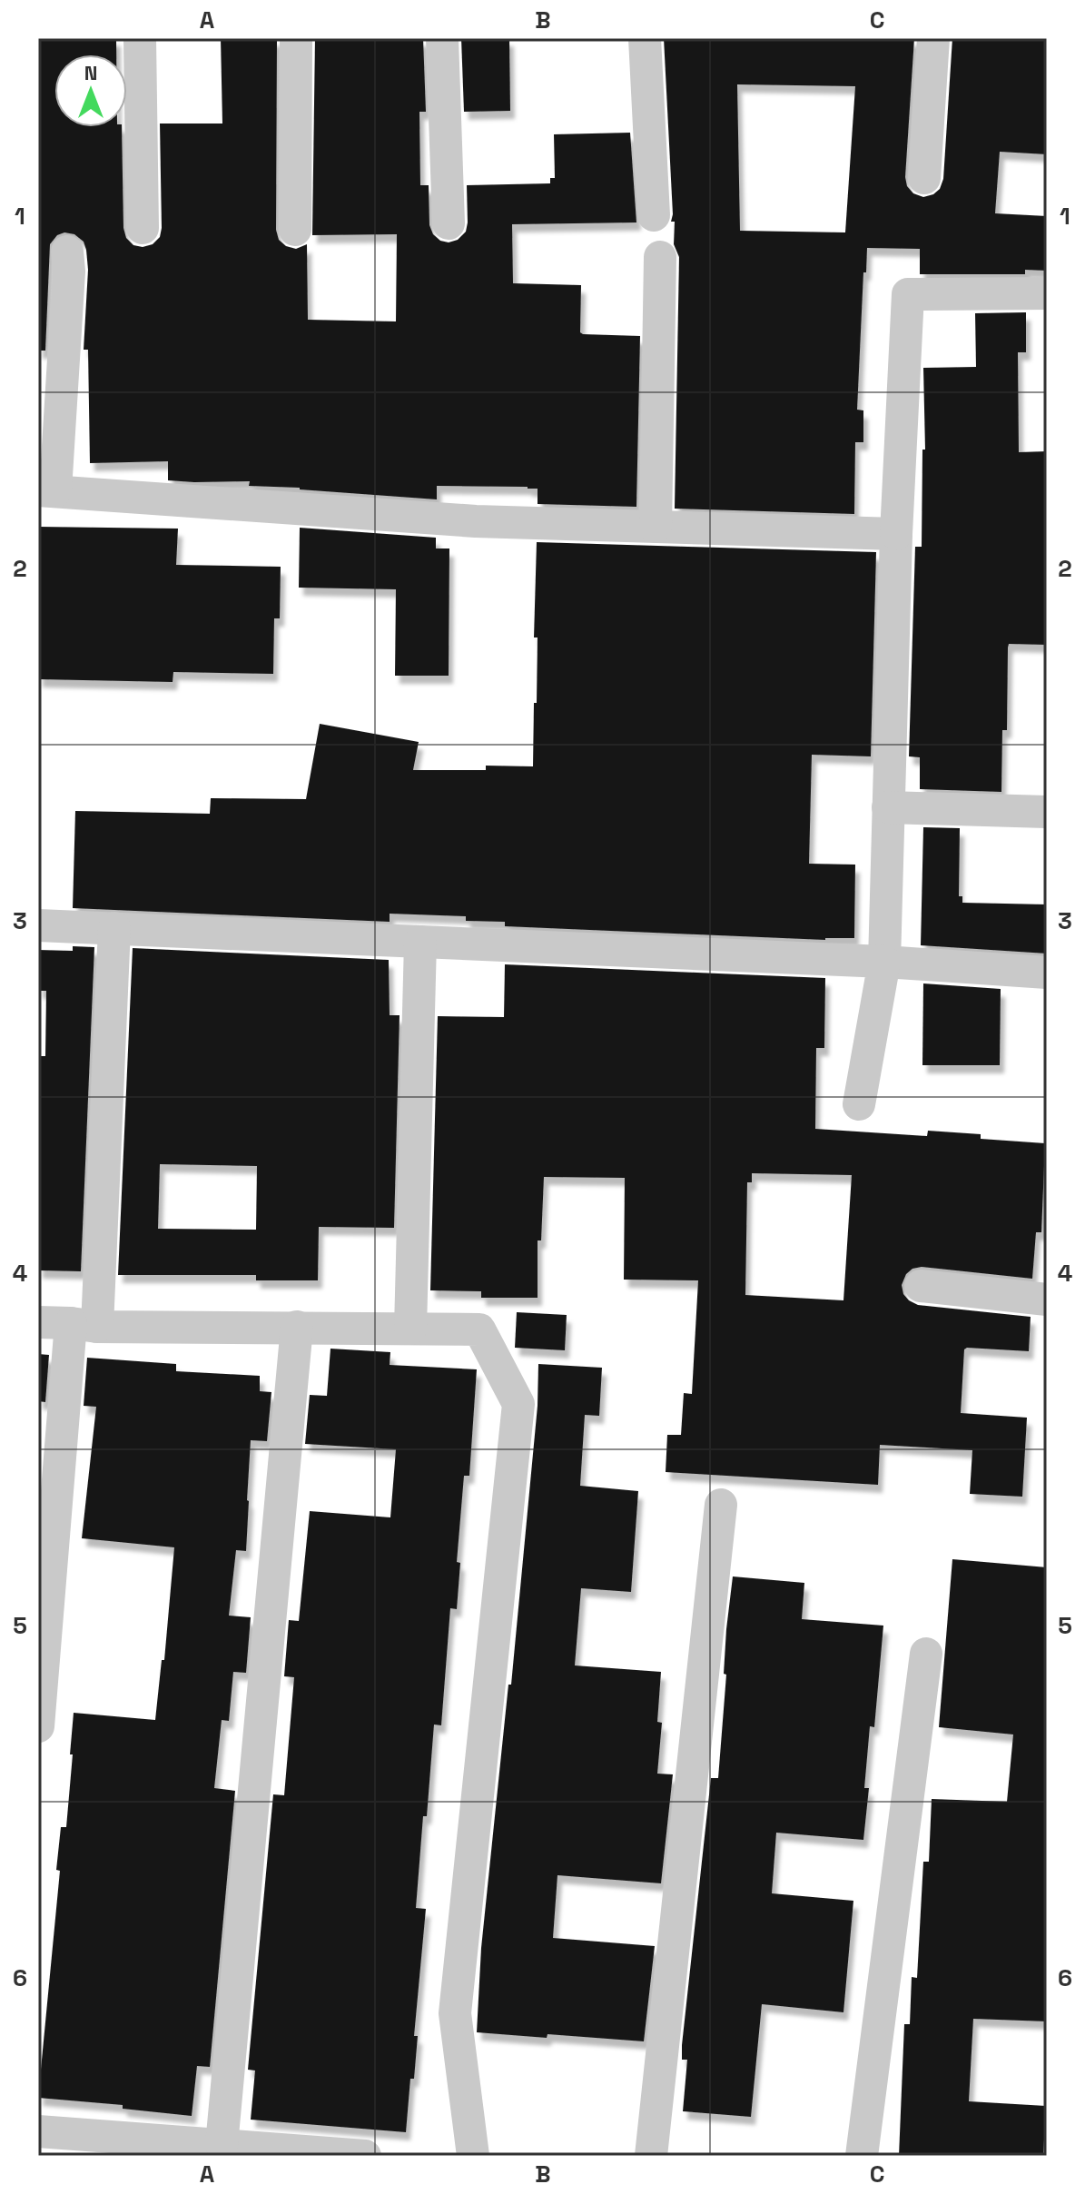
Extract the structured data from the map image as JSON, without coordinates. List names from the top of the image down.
{
  "north": "top",
  "grid": {
    "columns": ["A", "B", "C"],
    "rows": [
      "1",
      "2",
      "3",
      "4",
      "5",
      "6"
    ]
  }
}
